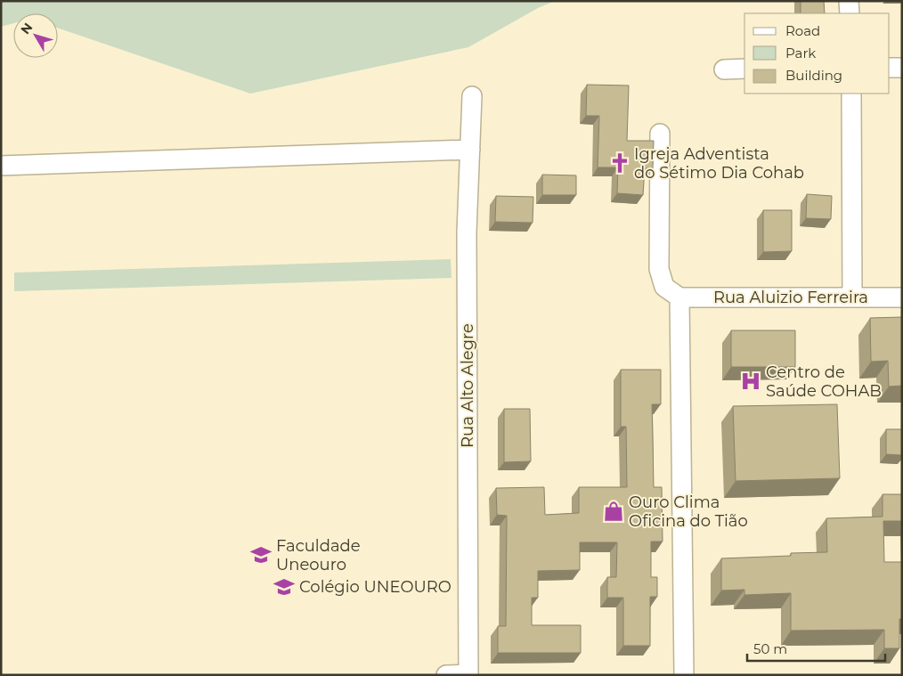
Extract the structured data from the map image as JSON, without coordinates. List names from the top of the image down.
{
  "streets": {
    "street": ["Rua Aluizio Ferreira", "Rua Alto Alegre"]
  },
  "places": {
    "church": ["Igreja Adventista do Sétimo Dia Cohab"],
    "hospital": ["Centro de Saúde COHAB"],
    "shop": ["Ouro Clima Oficina do Tião"],
    "school or university": ["Faculdade Uneouro", "Colégio UNEOURO"]
  },
  "legend": ["Road", "Park", "Building"],
  "scale_bar": "50 m",
  "north": "top left"
}
